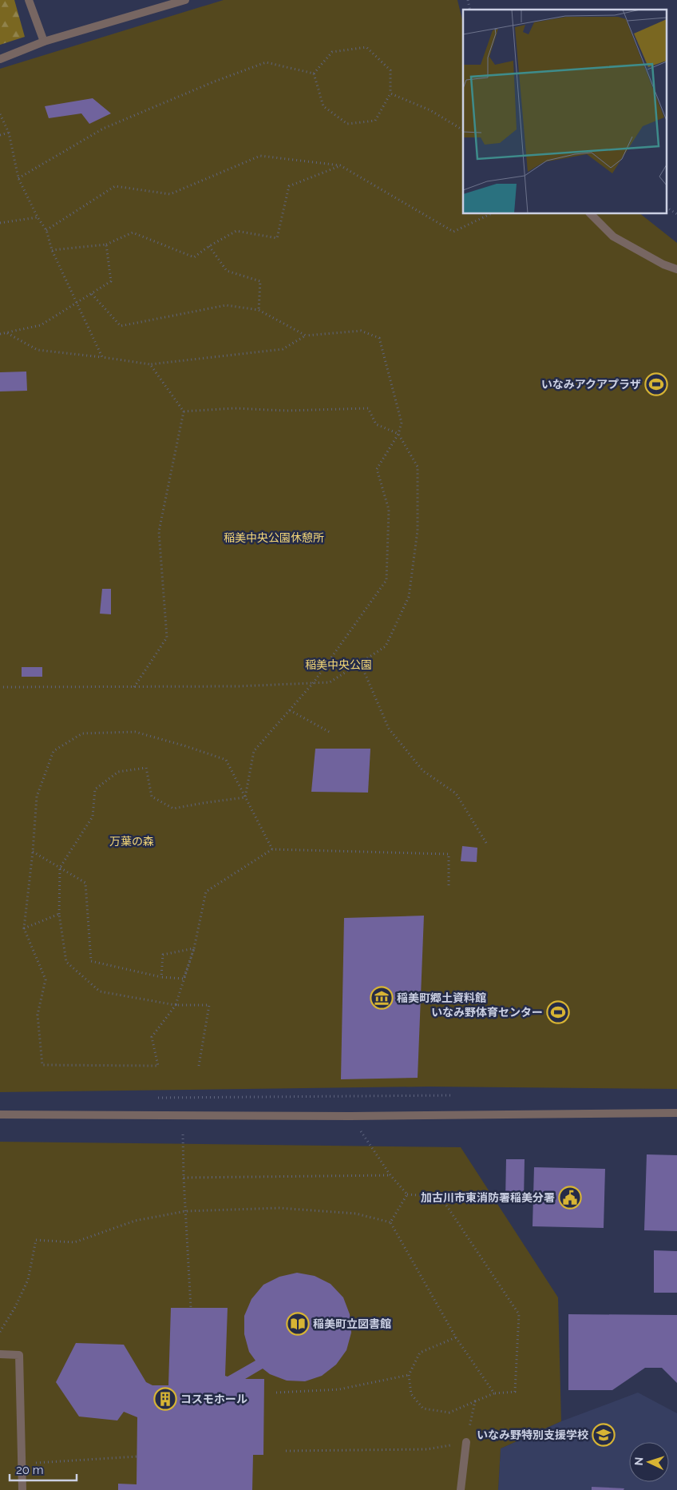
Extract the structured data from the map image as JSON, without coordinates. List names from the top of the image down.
{
  "parks": ["稲美中央公園休憩所", "稲美中央公園", "万葉の森"],
  "places": {
    "sports": ["いなみアクアプラザ", "いなみ野体育センター"],
    "museum": ["稲美町郷土資料館"],
    "public building": ["加古川市東消防署稲美分署"],
    "library": ["稲美町立図書館"],
    "building": ["コスモホール"],
    "school or university": ["いなみ野特別支援学校"]
  },
  "scale_bar": "20 m",
  "north": "left"
}
